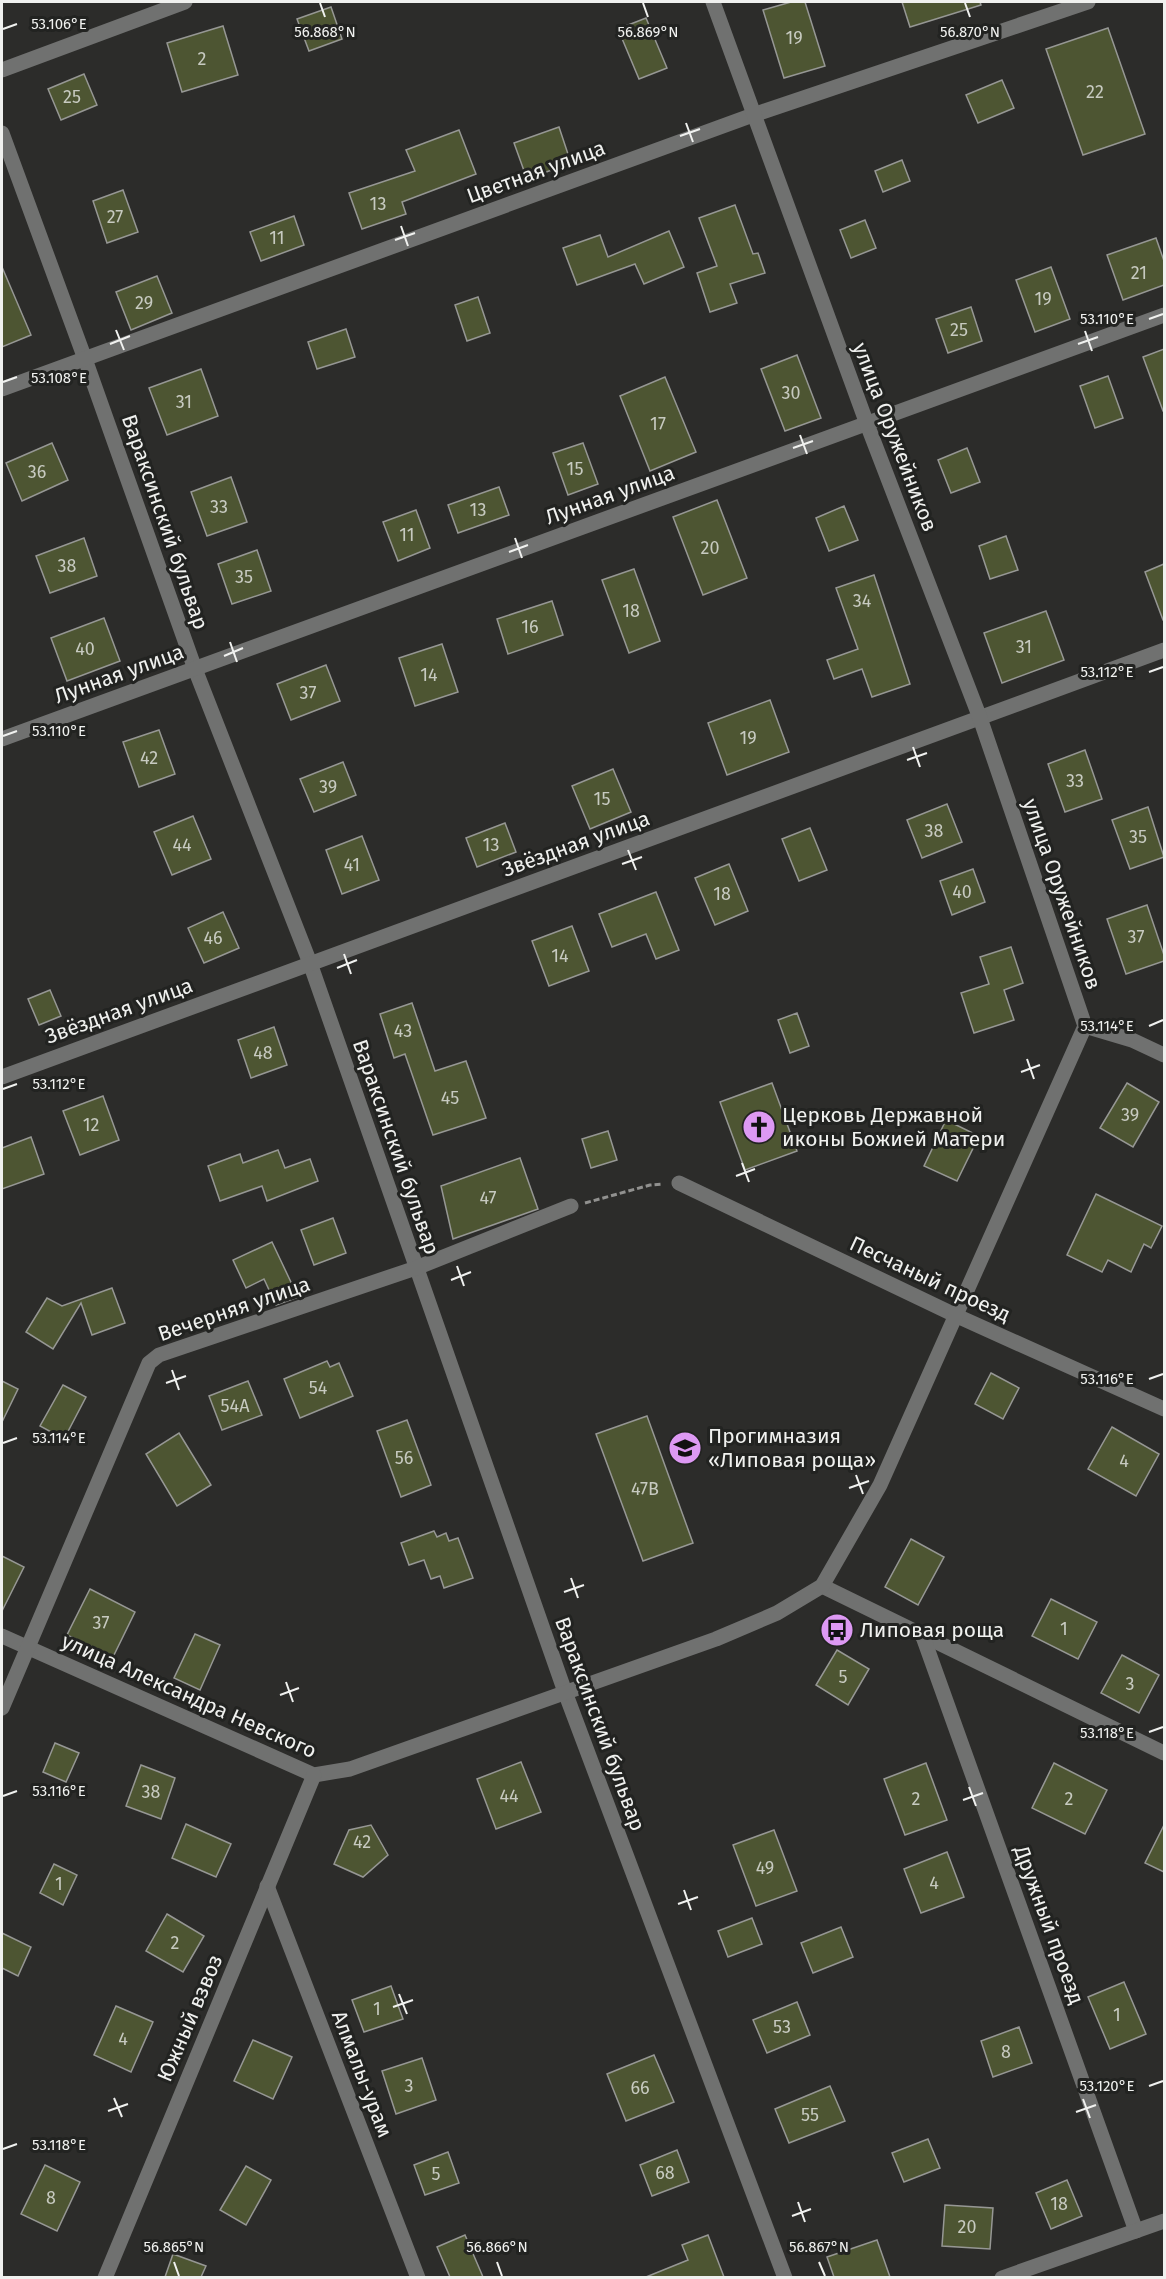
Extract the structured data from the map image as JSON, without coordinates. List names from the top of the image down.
{
  "streets": {
    "street": [
      "Цветная улица",
      "улица Оружейников",
      "Лунная улица",
      "Вараксинский бульвар",
      "Звёздная улица",
      "Песчаный проезд",
      "Вечерняя улица",
      "улица Александра Невского",
      "Дружный проезд",
      "Южный взвоз",
      "Алмалы-урам"
    ]
  },
  "crossings": [
    ["Цветная улица", "улица Оружейников"],
    ["Цветная улица", "Вараксинский бульвар"],
    ["улица Оружейников", "Лунная улица"],
    ["улица Оружейников", "Звёздная улица"],
    ["Лунная улица", "Вараксинский бульвар"],
    ["Вараксинский бульвар", "Звёздная улица"],
    ["Вараксинский бульвар", "Вечерняя улица"],
    ["Вараксинский бульвар", "улица Александра Невского"],
    ["Вечерняя улица", "улица Александра Невского"],
    ["улица Александра Невского", "Южный взвоз"],
    ["Южный взвоз", "Алмалы-урам"]
  ],
  "places": {
    "church": ["Церковь Державной иконы Божией Матери"],
    "school or university": ["Прогимназия «Липовая роща»"],
    "bus stop": ["Липовая роща"]
  },
  "house_numbers": [
    "19",
    "2",
    "22",
    "25",
    "13",
    "27",
    "11",
    "21",
    "19",
    "29",
    "25",
    "30",
    "31",
    "17",
    "15",
    "36",
    "33",
    "13",
    "11",
    "20",
    "38",
    "35",
    "34",
    "18",
    "16",
    "31",
    "40",
    "14",
    "37",
    "19",
    "42",
    "33",
    "39",
    "15",
    "38",
    "35",
    "44",
    "13",
    "41",
    "40",
    "18",
    "37",
    "46",
    "14",
    "43",
    "48",
    "45",
    "39",
    "12",
    "47",
    "54",
    "54А",
    "56",
    "4",
    "47В",
    "37",
    "1",
    "5",
    "3",
    "38",
    "44",
    "2",
    "2",
    "42",
    "49",
    "4",
    "1",
    "2",
    "1",
    "1",
    "53",
    "4",
    "8",
    "3",
    "66",
    "55",
    "68",
    "5",
    "8",
    "18",
    "20"
  ],
  "coordinates": [
    "53.106°E",
    "56.868°N",
    "56.869°N",
    "56.870°N",
    "53.110°E",
    "53.108°E",
    "53.112°E",
    "53.114°E",
    "53.116°E",
    "53.118°E",
    "53.120°E",
    "56.865°N",
    "56.866°N",
    "56.867°N"
  ]
}
